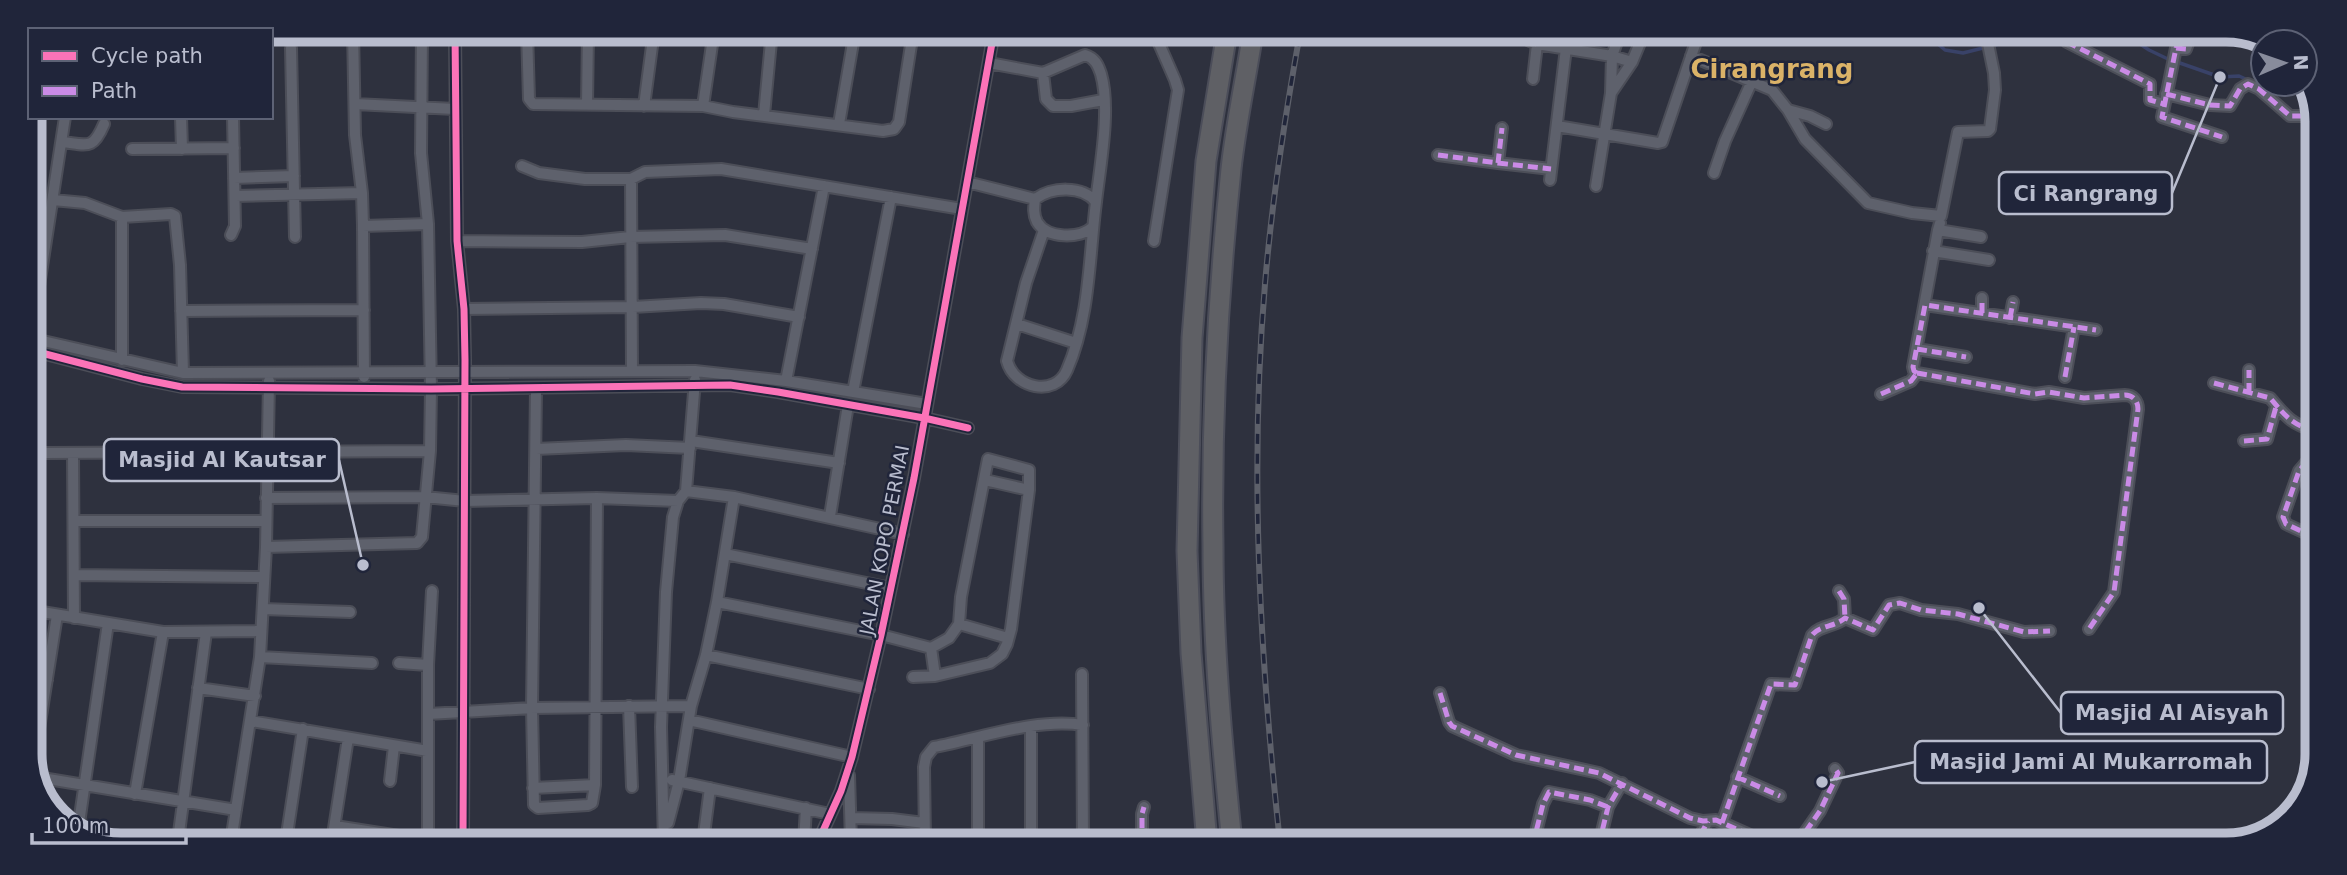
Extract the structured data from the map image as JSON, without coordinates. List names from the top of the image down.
{
  "streets": {
    "street": ["JALAN KOPO PERMAI"]
  },
  "districts": ["Cirangrang"],
  "places": [
    "Ci Rangrang",
    "Masjid Al Kautsar",
    "Masjid Al Aisyah",
    "Masjid Jami Al Mukarromah"
  ],
  "legend": ["Cycle path", "Path"],
  "scale_bar": "100 m",
  "north": "right"
}
